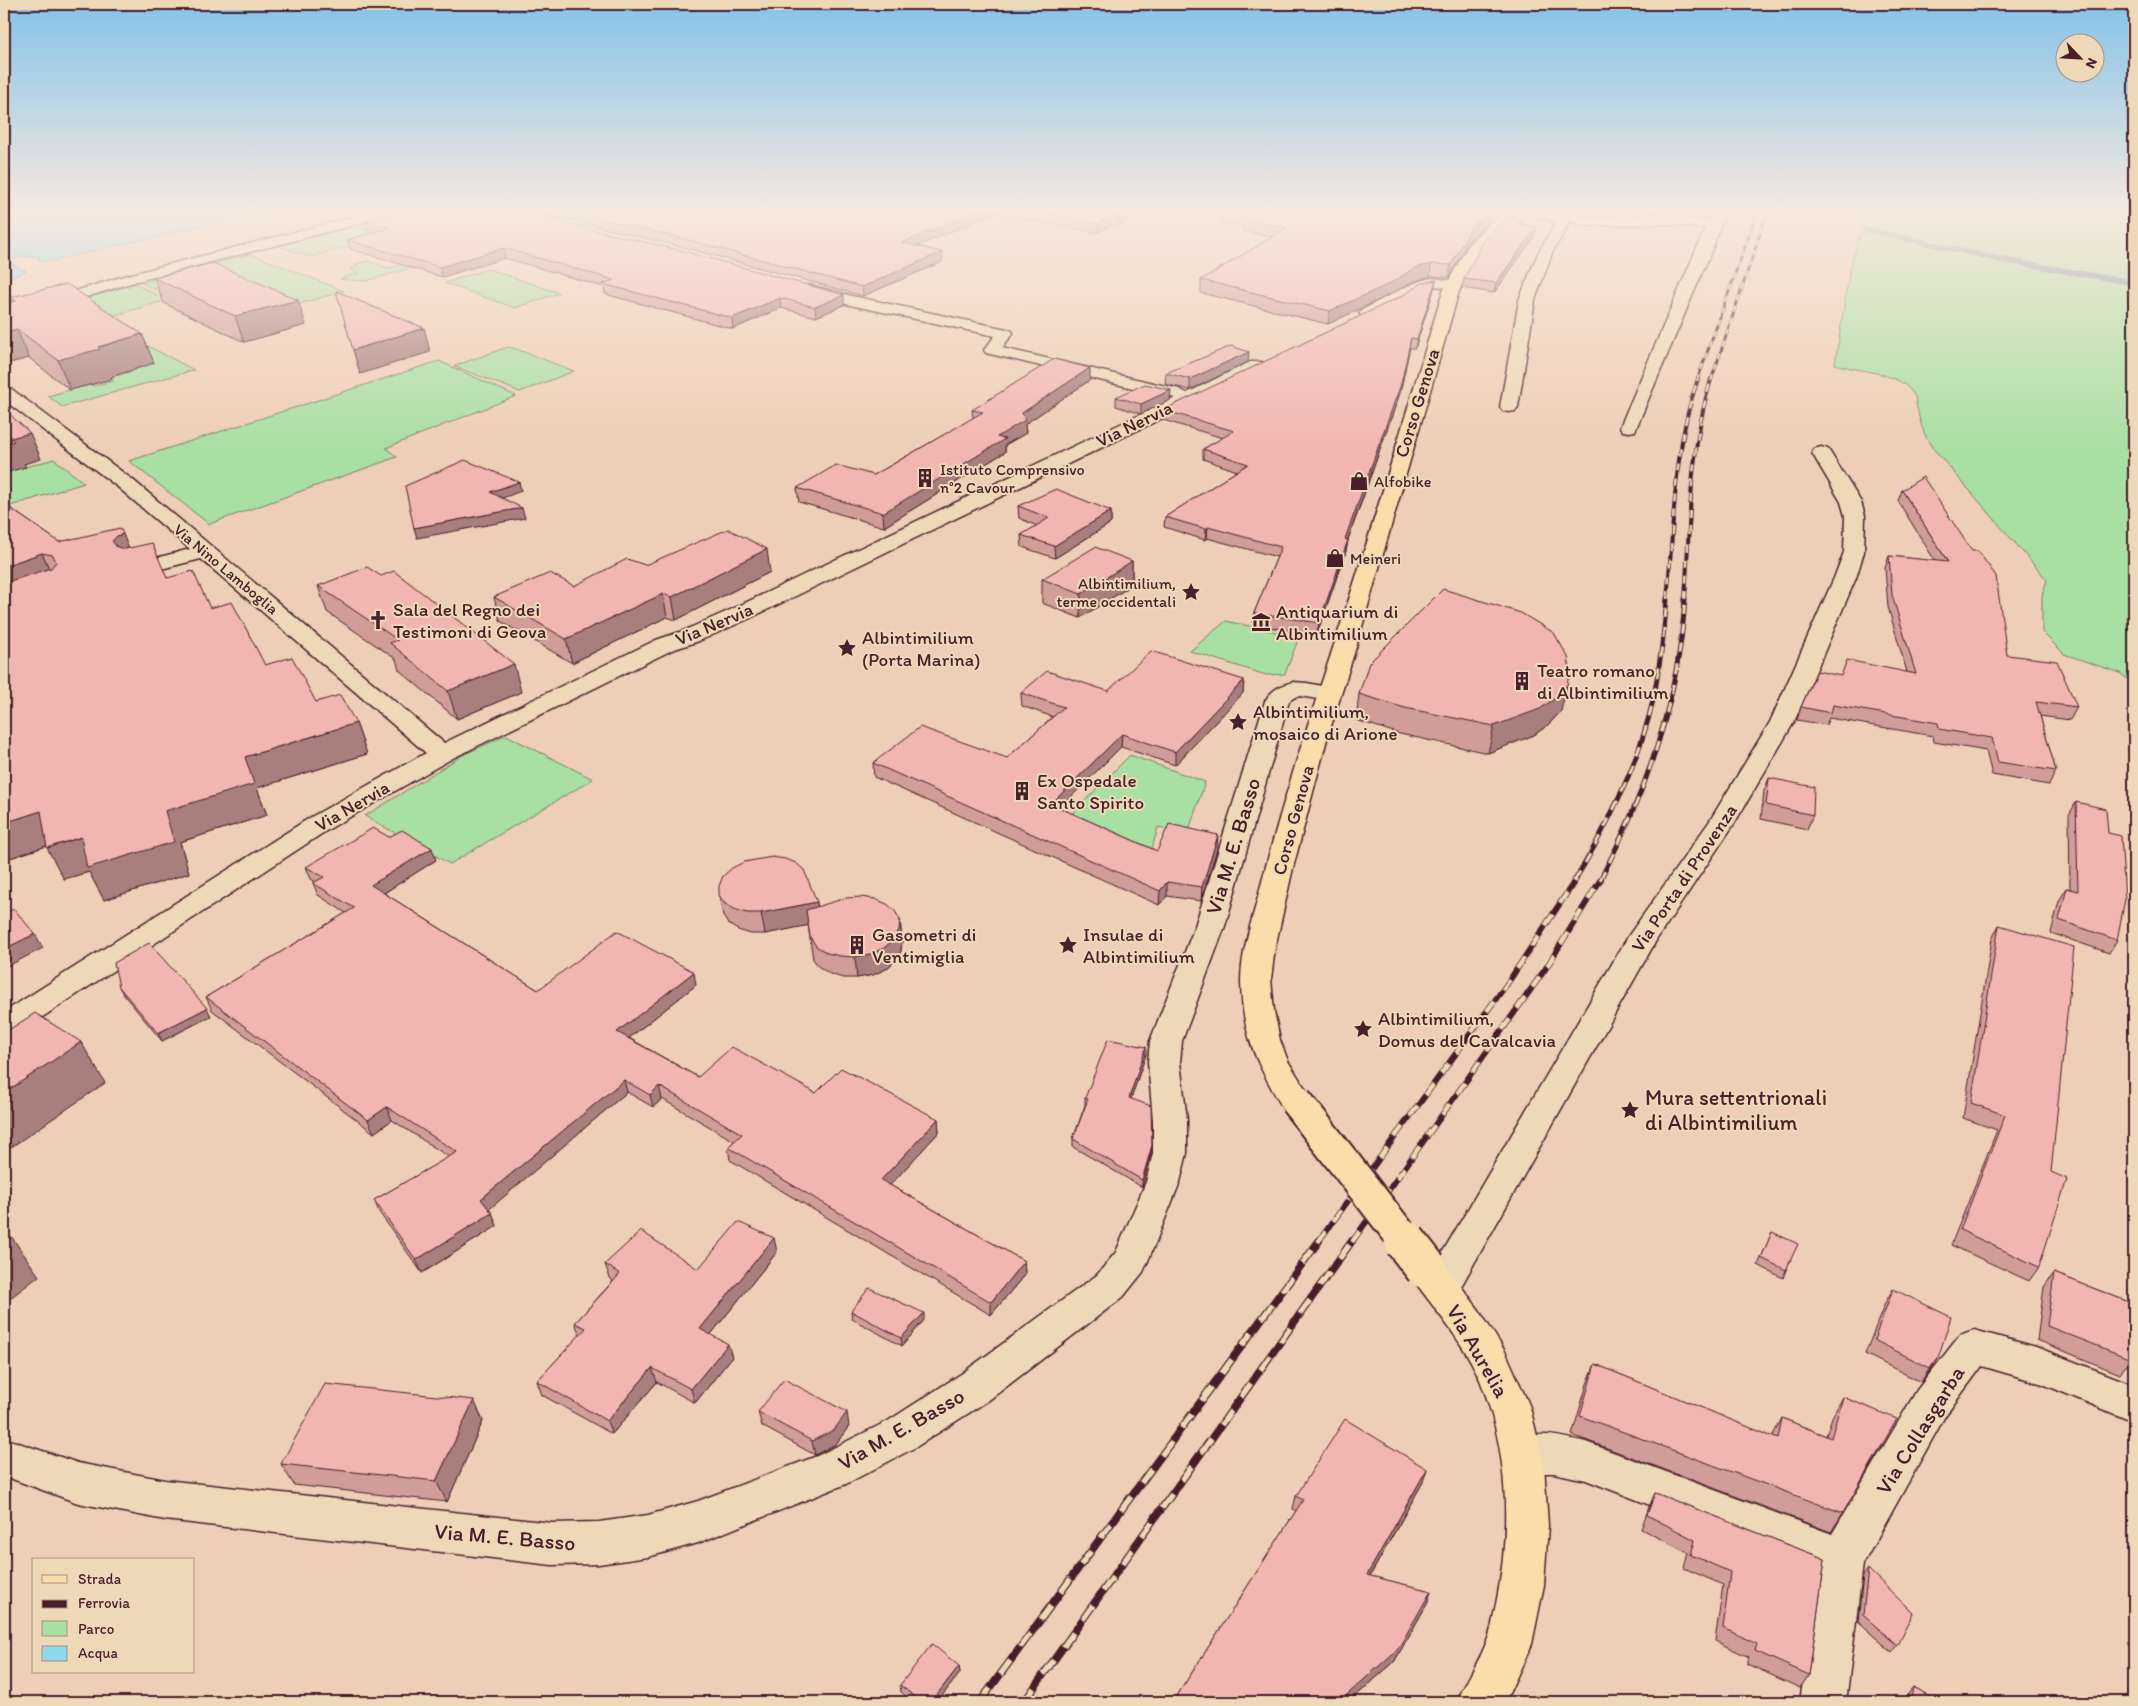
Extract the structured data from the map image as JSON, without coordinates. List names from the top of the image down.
{
  "streets": {
    "main road": ["Corso Genova", "Via Aurelia"],
    "street": [
      "Via Nervia",
      "Via Nino Lamboglia",
      "Via M. E. Basso",
      "Via Porta di Provenza",
      "Via Collasgarba"
    ]
  },
  "crossings": [
    ["Corso Genova", "Via M. E. Basso"],
    ["Corso Genova", "Via Aurelia"],
    ["Via Nervia", "Via Nino Lamboglia"],
    ["Via Porta di Provenza", "Via Aurelia"]
  ],
  "places": {
    "building": [
      "Istituto Comprensivo n°2 Cavour",
      "Teatro romano di Albintimilium",
      "Ex Ospedale Santo Spirito",
      "Gasometri di Ventimiglia"
    ],
    "shop": ["Alfobike", "Meineri"],
    "place": [
      "Albintimilium, terme occidentali",
      "Albintimilium (Porta Marina)",
      "Albintimilium, mosaico di Arione",
      "Insulae di Albintimilium",
      "Albintimilium, Domus del Cavalcavia",
      "Mura settentrionali di Albintimilium"
    ],
    "church": ["Sala del Regno dei Testimoni di Geova"],
    "museum": ["Antiquarium di Albintimilium"]
  },
  "legend": [
    "Strada",
    "Ferrovia",
    "Parco",
    "Acqua"
  ],
  "north": "bottom right"
}
